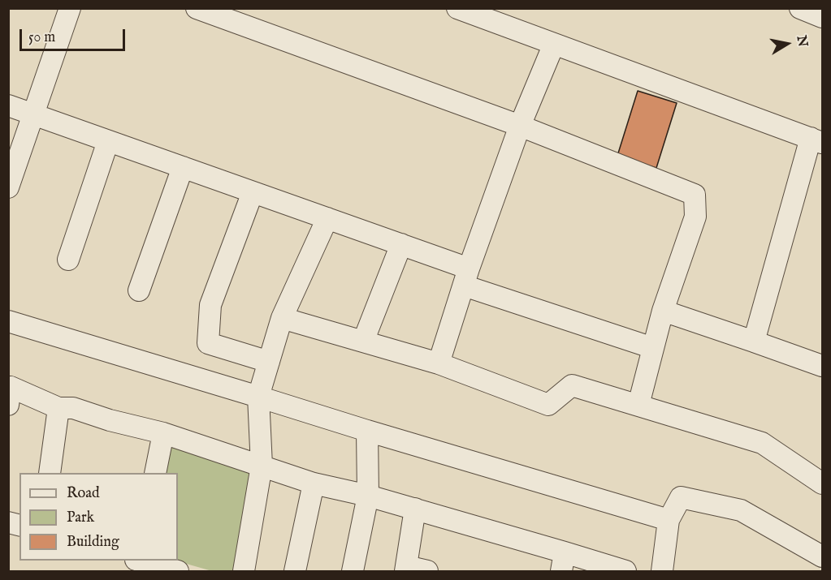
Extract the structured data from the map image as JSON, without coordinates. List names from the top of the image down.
{
  "legend": ["Road", "Park", "Building"],
  "scale_bar": "50 m",
  "north": "right"
}
